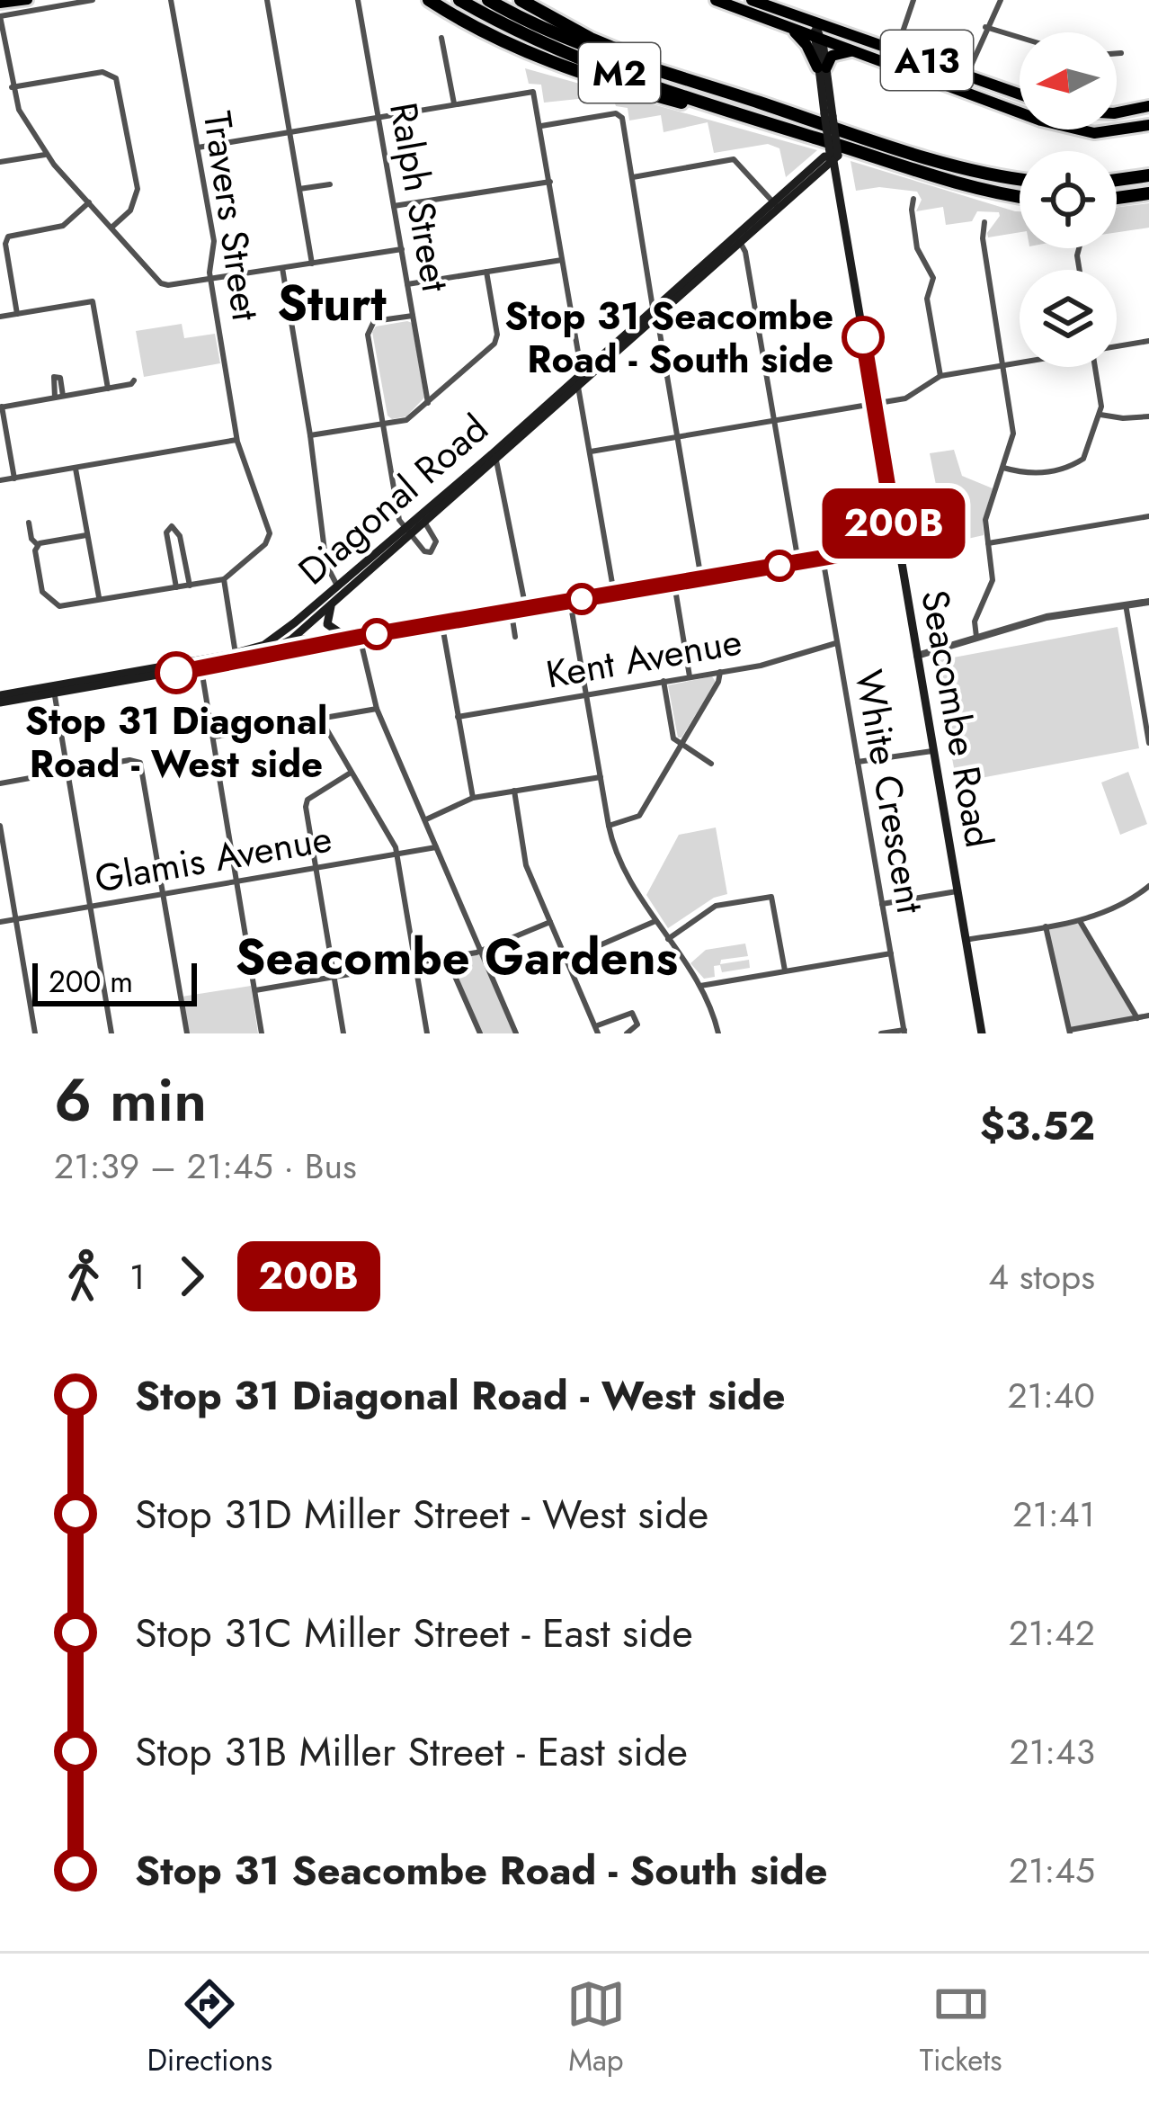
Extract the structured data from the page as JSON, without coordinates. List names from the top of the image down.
{
  "streets": {
    "highway": ["A13", "M2"],
    "main road": ["Diagonal Road", "Seacombe Road"],
    "street": [
      "Ralph Street",
      "Travers Street",
      "Kent Avenue",
      "White Crescent",
      "Glamis Avenue"
    ]
  },
  "crossings": [
    ["A13", "Seacombe Road"],
    ["Diagonal Road", "Seacombe Road"],
    ["Kent Avenue", "White Crescent"]
  ],
  "districts": ["Sturt", "Seacombe Gardens"],
  "places": ["Stop 31 Seacombe Road - South side", "Stop 31 Diagonal Road - West side"],
  "lines": ["bus line 200B"],
  "scale_bar": "200 m",
  "north": "left",
  "page": {
    "on_map": "200B",
    "scale": "200 m",
    "heading": ["6 min", "21:39 – 21:45 · Bus", "$3.52"],
    "legs": ["1", "200B", "4 stops"],
    "list": [
      {
        "name": "Stop 31 Diagonal Road - West side",
        "value": "21:40"
      },
      {
        "name": "Stop 31D Miller Street - West side",
        "value": "21:41"
      },
      {
        "name": "Stop 31C Miller Street - East side",
        "value": "21:42"
      },
      {
        "name": "Stop 31B Miller Street - East side",
        "value": "21:43"
      },
      {
        "name": "Stop 31 Seacombe Road - South side",
        "value": "21:45"
      }
    ],
    "tabs": ["Directions", "Map", "Tickets"]
  }
}
